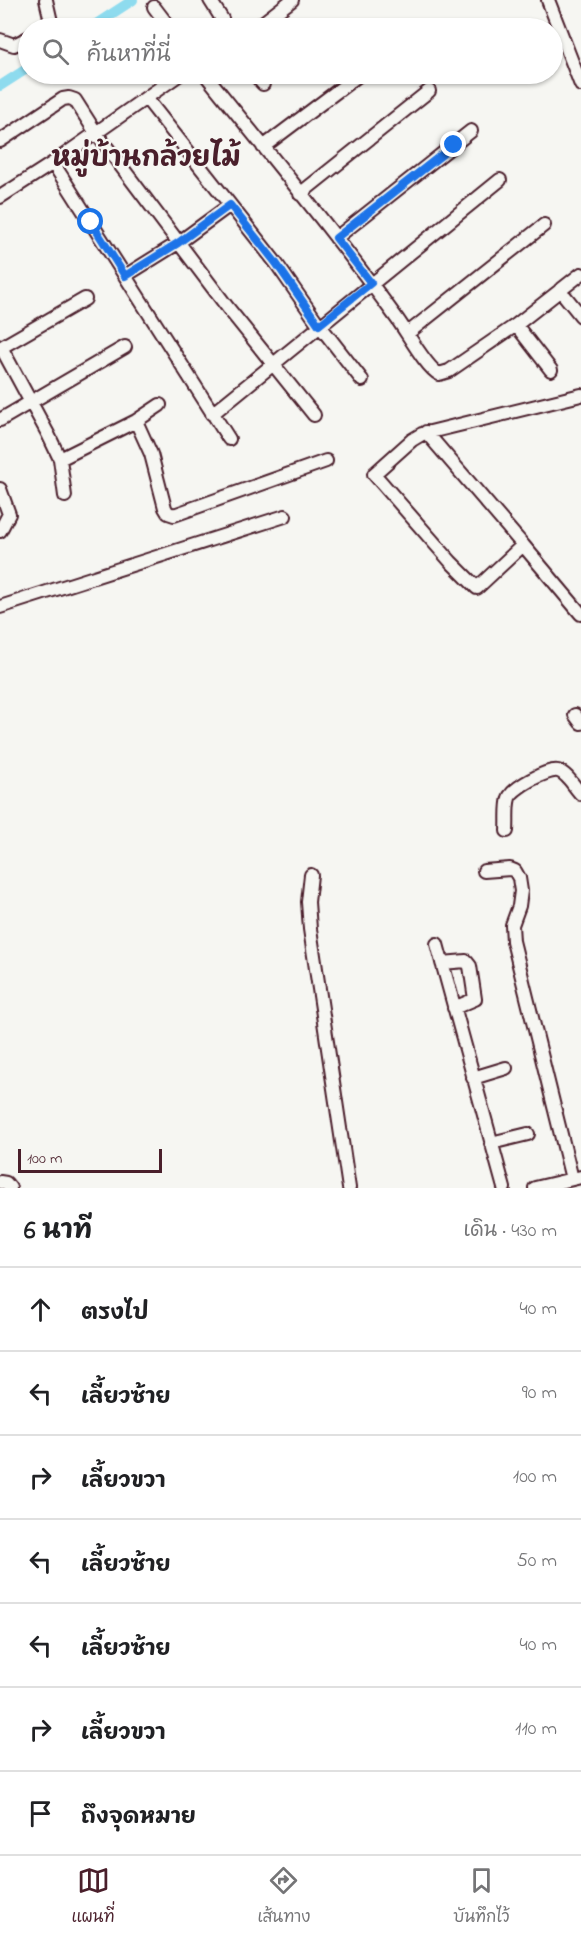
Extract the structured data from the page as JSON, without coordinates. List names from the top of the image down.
{
  "districts": ["หมู่บ้านกล้วยไม้"],
  "scale_bar": "100 m",
  "page": {
    "search": "ค้นหาที่นี่",
    "scale": "100 m",
    "heading": ["6 นาที", "เดิน · 430 m"],
    "list": [
      ["ตรงไป", "40 m"],
      ["เลี้ยวซ้าย", "90 m"],
      ["เลี้ยวขวา", "100 m"],
      ["เลี้ยวซ้าย", "50 m"],
      ["เลี้ยวซ้าย", "40 m"],
      ["เลี้ยวขวา", "110 m"],
      "ถึงจุดหมาย"
    ],
    "nav": ["แผนที่", "เส้นทาง", "บันทึกไว้"]
  }
}
